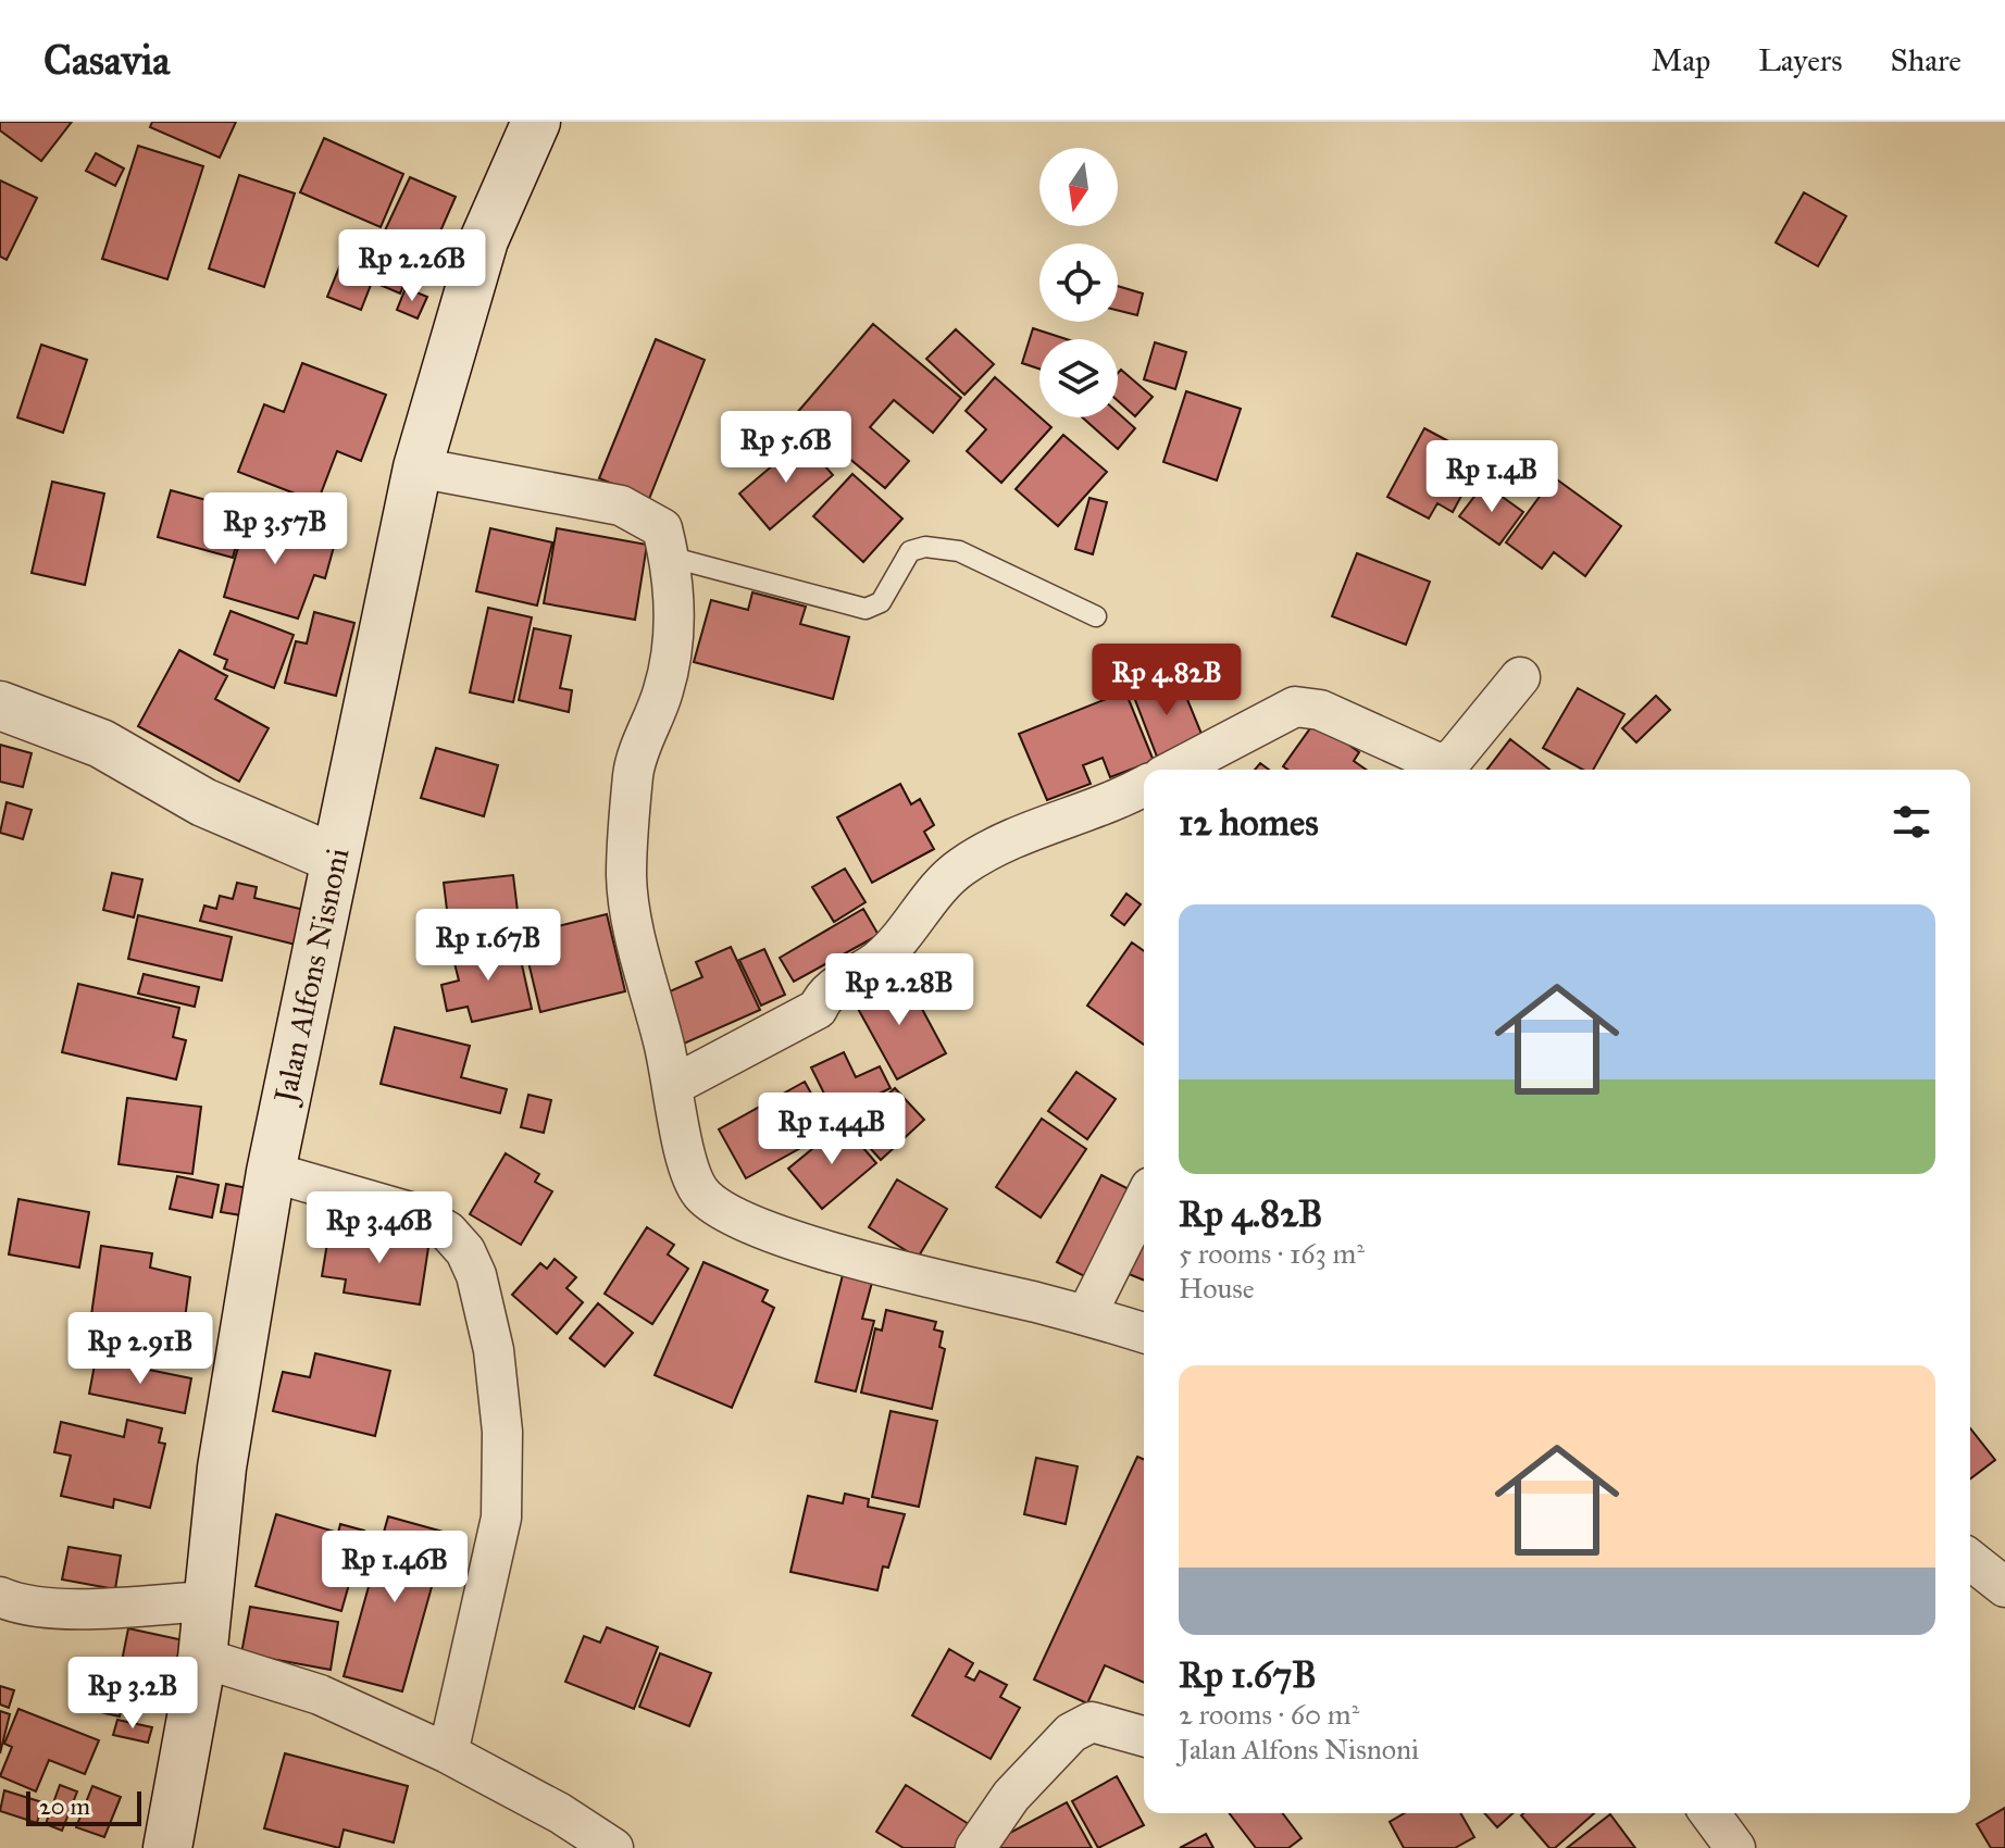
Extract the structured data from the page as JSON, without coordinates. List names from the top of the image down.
{
  "streets": {
    "main road": ["Jalan Alfons Nisnoni"]
  },
  "scale_bar": "20 m",
  "north": "bottom",
  "page": {
    "header": "Casavia",
    "nav": ["Map", "Layers", "Share"],
    "price": [
      "Rp 2.26B",
      "Rp 5.6B",
      "Rp 1.4B",
      "Rp 3.57B",
      "Rp 4.82B",
      "Rp 1.67B",
      "Rp 2.28B",
      "Rp 1.44B",
      "Rp 3.46B",
      "Rp 2.91B",
      "Rp 1.46B",
      "Rp 3.2B"
    ],
    "heading": "12 homes",
    "list": [
      {
        "name": "Rp 4.82B",
        "note": "5 rooms · 163 m² · House"
      },
      {
        "name": "Rp 1.67B",
        "note": "2 rooms · 60 m² · Jalan Alfons Nisnoni"
      }
    ],
    "scale": "20 m"
  }
}
